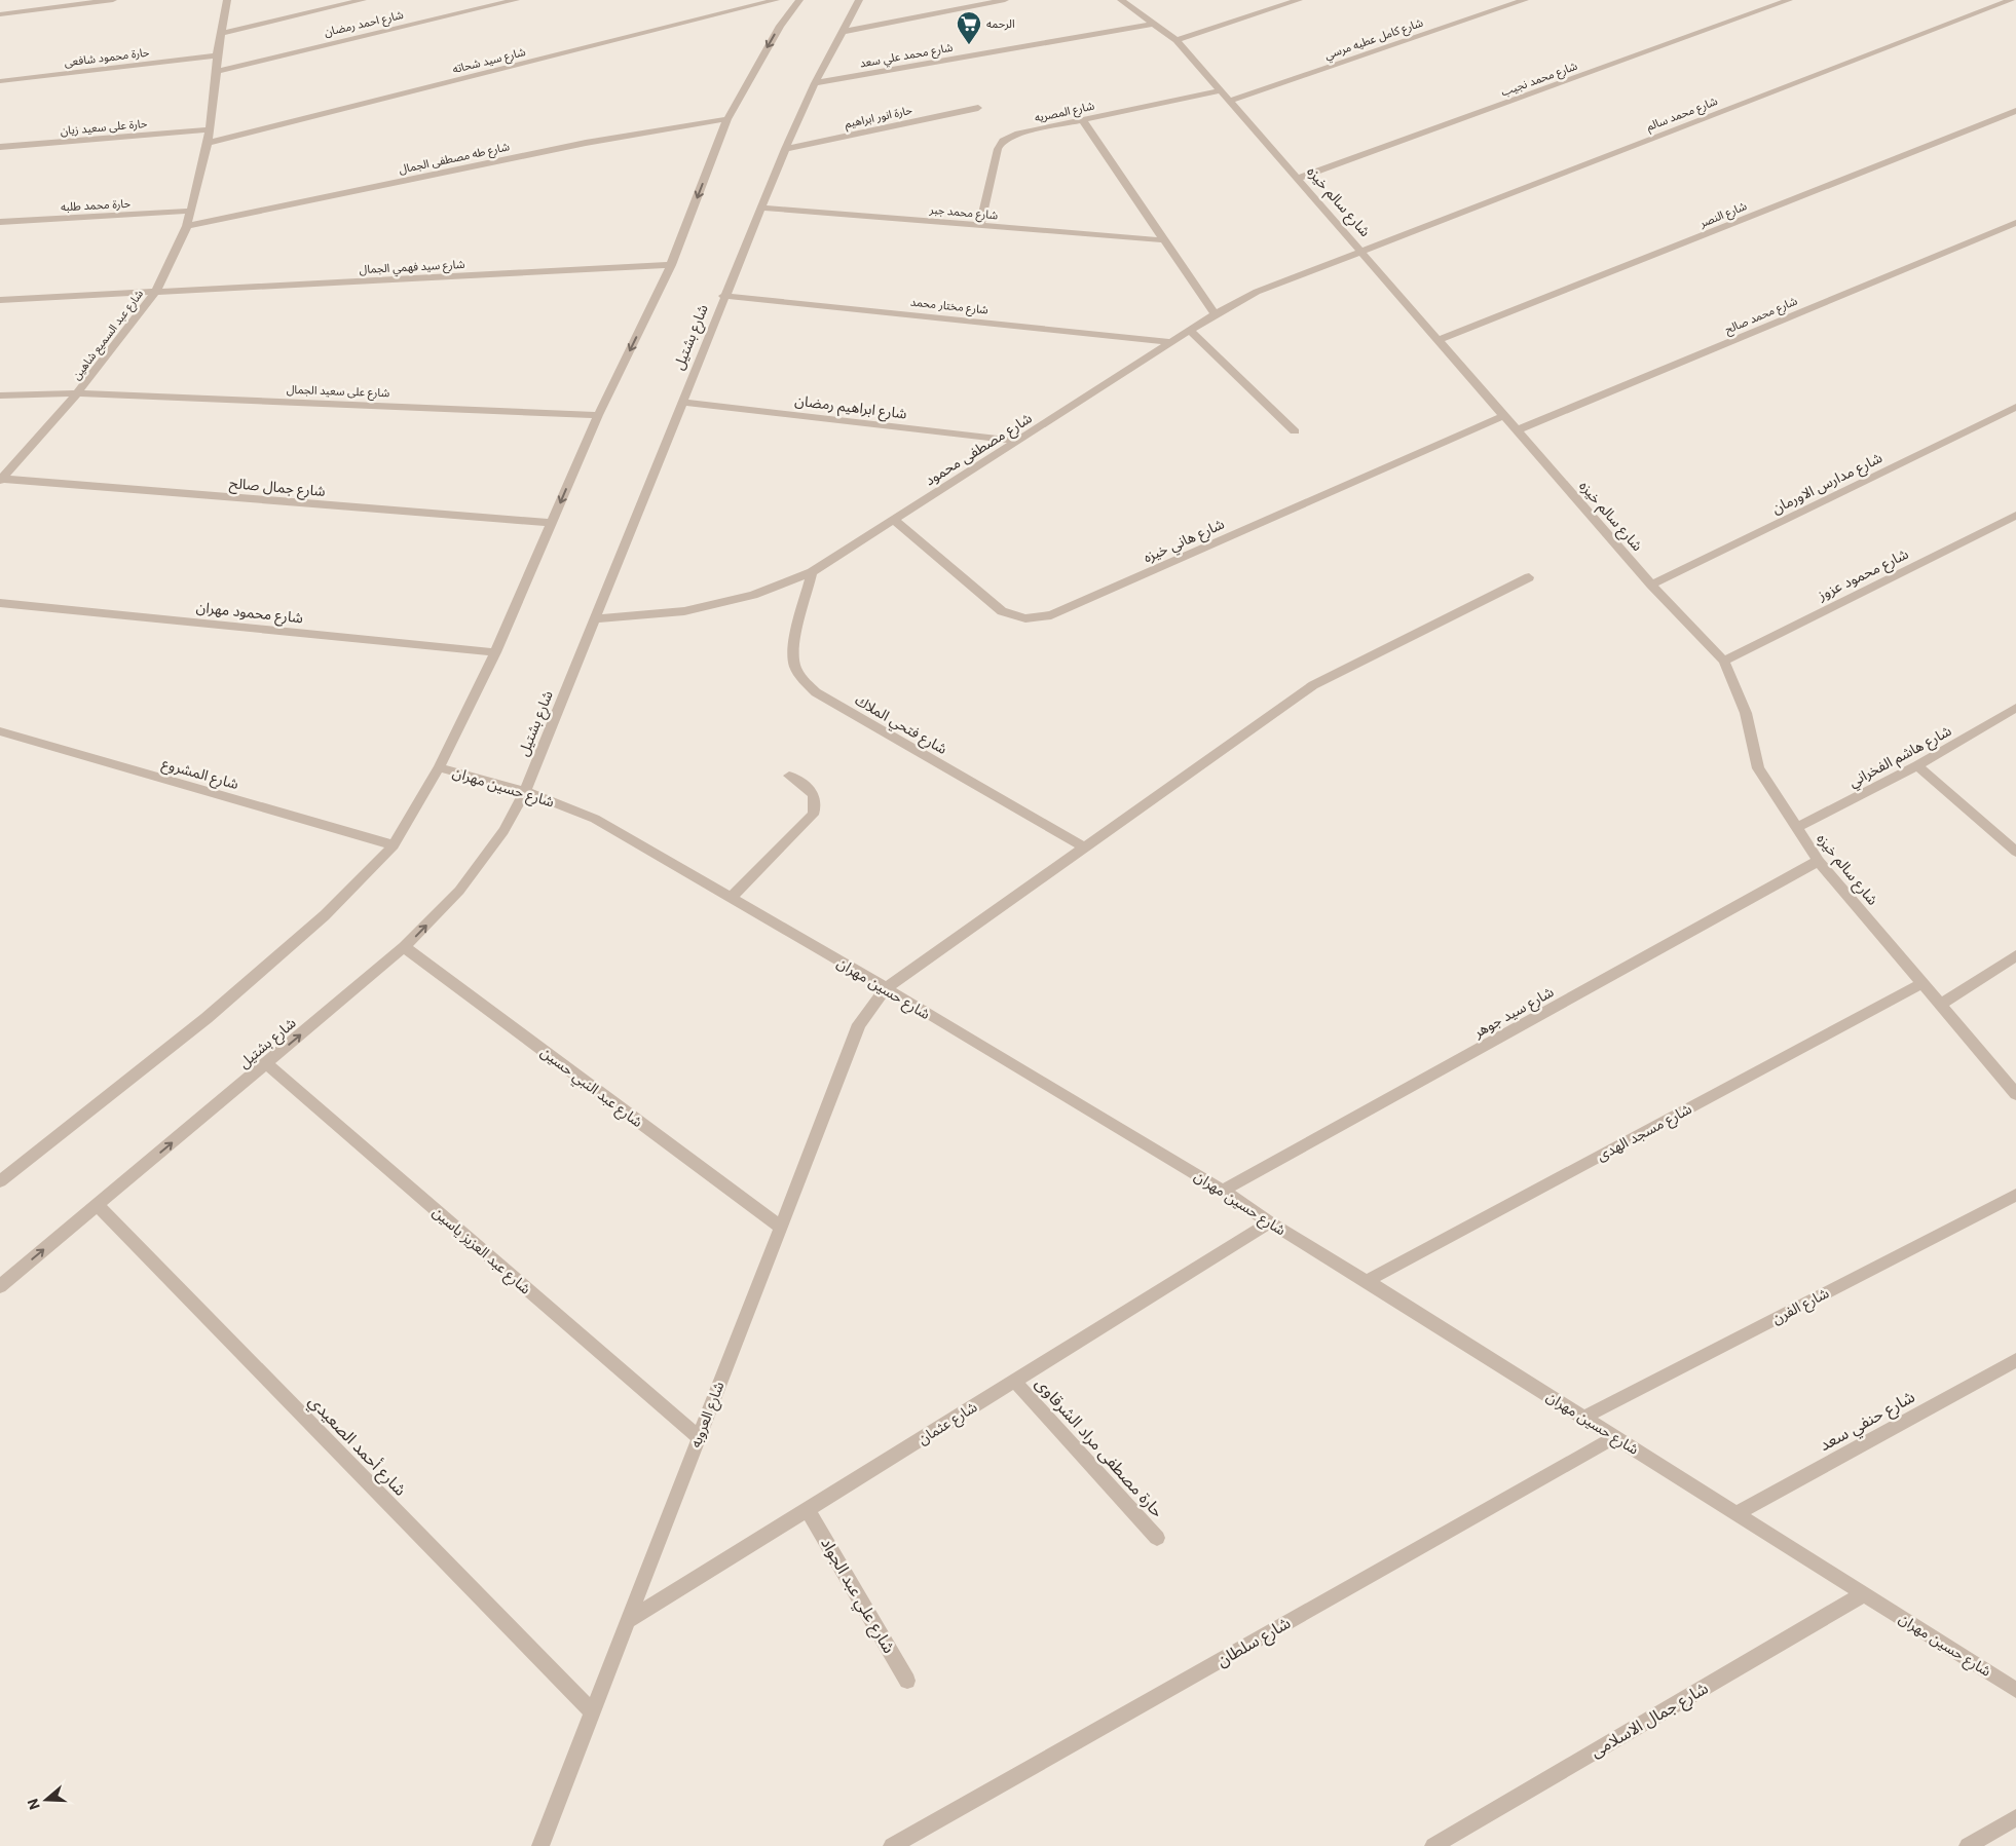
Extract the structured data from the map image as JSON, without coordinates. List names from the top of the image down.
{
  "streets": {
    "street": [
      "شارع احمد رمضان",
      "شارع كامل عطيه مرسي",
      "شارع محمد علي سعد",
      "حارة محمود شافعى",
      "شارع سيد شحاته",
      "شارع محمد نجيب",
      "شارع المصريه",
      "شارع محمد سالم",
      "حارة انور ابراهيم",
      "حارة على سعيد زيان",
      "شارع طه مصطفى الجمال",
      "شارع سالم خيزه",
      "حارة محمد طلبه",
      "شارع محمد جبر",
      "شارع النصر",
      "شارع سيد فهمي الجمال",
      "شارع مختار محمد",
      "شارع محمد صالح",
      "شارع عبد السميع شاهين",
      "شارع بشتيل",
      "شارع على سعيد الجمال",
      "شارع ابراهيم رمضان",
      "شارع مصطفى محمود",
      "شارع مدارس الاورمان",
      "شارع جمال صالح",
      "شارع هاني خيزه",
      "شارع محمود عزوز",
      "شارع محمود مهران",
      "شارع فتحي الملاك",
      "شارع هاشم الفخراني",
      "شارع المشروع",
      "شارع حسين مهران",
      "شارع سيد جوهر",
      "شارع عبد النبي حسين",
      "شارع مسجد الهدى",
      "شارع عبد العزيز ياسين",
      "شارع الفرن",
      "شارع العروبه",
      "شارع حنفي سعد",
      "شارع عثمان",
      "شارع أحمد الصعيدي",
      "حارة مصطفى مراد الشرقاوى",
      "شارع علي عبد الجواد",
      "شارع سلطان",
      "شارع جمال الاسلامى"
    ]
  },
  "crossings": [
    ["شارع احمد رمضان", "شارع عبد السميع شاهين"],
    ["شارع كامل عطيه مرسي", "شارع سالم خيزه"],
    ["شارع محمد علي سعد", "شارع سالم خيزه"],
    ["شارع محمد علي سعد", "شارع بشتيل"],
    ["حارة محمود شافعى", "شارع عبد السميع شاهين"],
    ["شارع سيد شحاته", "شارع عبد السميع شاهين"],
    ["شارع محمد نجيب", "شارع سالم خيزه"],
    ["شارع المصريه", "شارع سالم خيزه"],
    ["شارع المصريه", "شارع محمد جبر"],
    ["شارع محمد سالم", "شارع سالم خيزه"],
    ["شارع محمد سالم", "شارع مصطفى محمود"],
    ["حارة انور ابراهيم", "شارع بشتيل"],
    ["حارة على سعيد زيان", "شارع عبد السميع شاهين"],
    ["شارع طه مصطفى الجمال", "شارع عبد السميع شاهين"],
    ["شارع سالم خيزه", "شارع النصر"],
    ["شارع سالم خيزه", "شارع محمد صالح"],
    ["شارع سالم خيزه", "شارع مصطفى محمود"],
    ["شارع سالم خيزه", "شارع مدارس الاورمان"],
    ["شارع سالم خيزه", "شارع هاني خيزه"],
    ["شارع سالم خيزه", "شارع محمود عزوز"],
    ["شارع سالم خيزه", "شارع هاشم الفخراني"],
    ["شارع سالم خيزه", "شارع سيد جوهر"],
    ["شارع سالم خيزه", "شارع مسجد الهدى"],
    ["حارة محمد طلبه", "شارع عبد السميع شاهين"],
    ["شارع محمد جبر", "شارع بشتيل"],
    ["شارع سيد فهمي الجمال", "شارع عبد السميع شاهين"],
    ["شارع مختار محمد", "شارع بشتيل"],
    ["شارع مختار محمد", "شارع مصطفى محمود"],
    ["شارع عبد السميع شاهين", "شارع على سعيد الجمال"],
    ["شارع عبد السميع شاهين", "شارع جمال صالح"],
    ["شارع بشتيل", "شارع ابراهيم رمضان"],
    ["شارع بشتيل", "شارع مصطفى محمود"],
    ["شارع بشتيل", "شارع حسين مهران"],
    ["شارع بشتيل", "شارع عبد النبي حسين"],
    ["شارع بشتيل", "شارع عبد العزيز ياسين"],
    ["شارع بشتيل", "شارع أحمد الصعيدي"],
    ["شارع ابراهيم رمضان", "شارع مصطفى محمود"],
    ["شارع مصطفى محمود", "شارع هاني خيزه"],
    ["شارع مصطفى محمود", "شارع فتحي الملاك"],
    ["شارع فتحي الملاك", "شارع العروبه"],
    ["شارع حسين مهران", "شارع سيد جوهر"],
    ["شارع حسين مهران", "شارع مسجد الهدى"],
    ["شارع حسين مهران", "شارع الفرن"],
    ["شارع حسين مهران", "شارع العروبه"],
    ["شارع حسين مهران", "شارع حنفي سعد"],
    ["شارع حسين مهران", "شارع عثمان"],
    ["شارع حسين مهران", "شارع سلطان"],
    ["شارع حسين مهران", "شارع جمال الاسلامى"],
    ["شارع عبد النبي حسين", "شارع العروبه"],
    ["شارع عبد العزيز ياسين", "شارع العروبه"],
    ["شارع العروبه", "شارع عثمان"],
    ["شارع العروبه", "شارع أحمد الصعيدي"],
    ["شارع عثمان", "حارة مصطفى مراد الشرقاوى"],
    ["شارع عثمان", "شارع علي عبد الجواد"]
  ],
  "places": {
    "supermarket": ["الرحمه"]
  },
  "north": "left"
}
